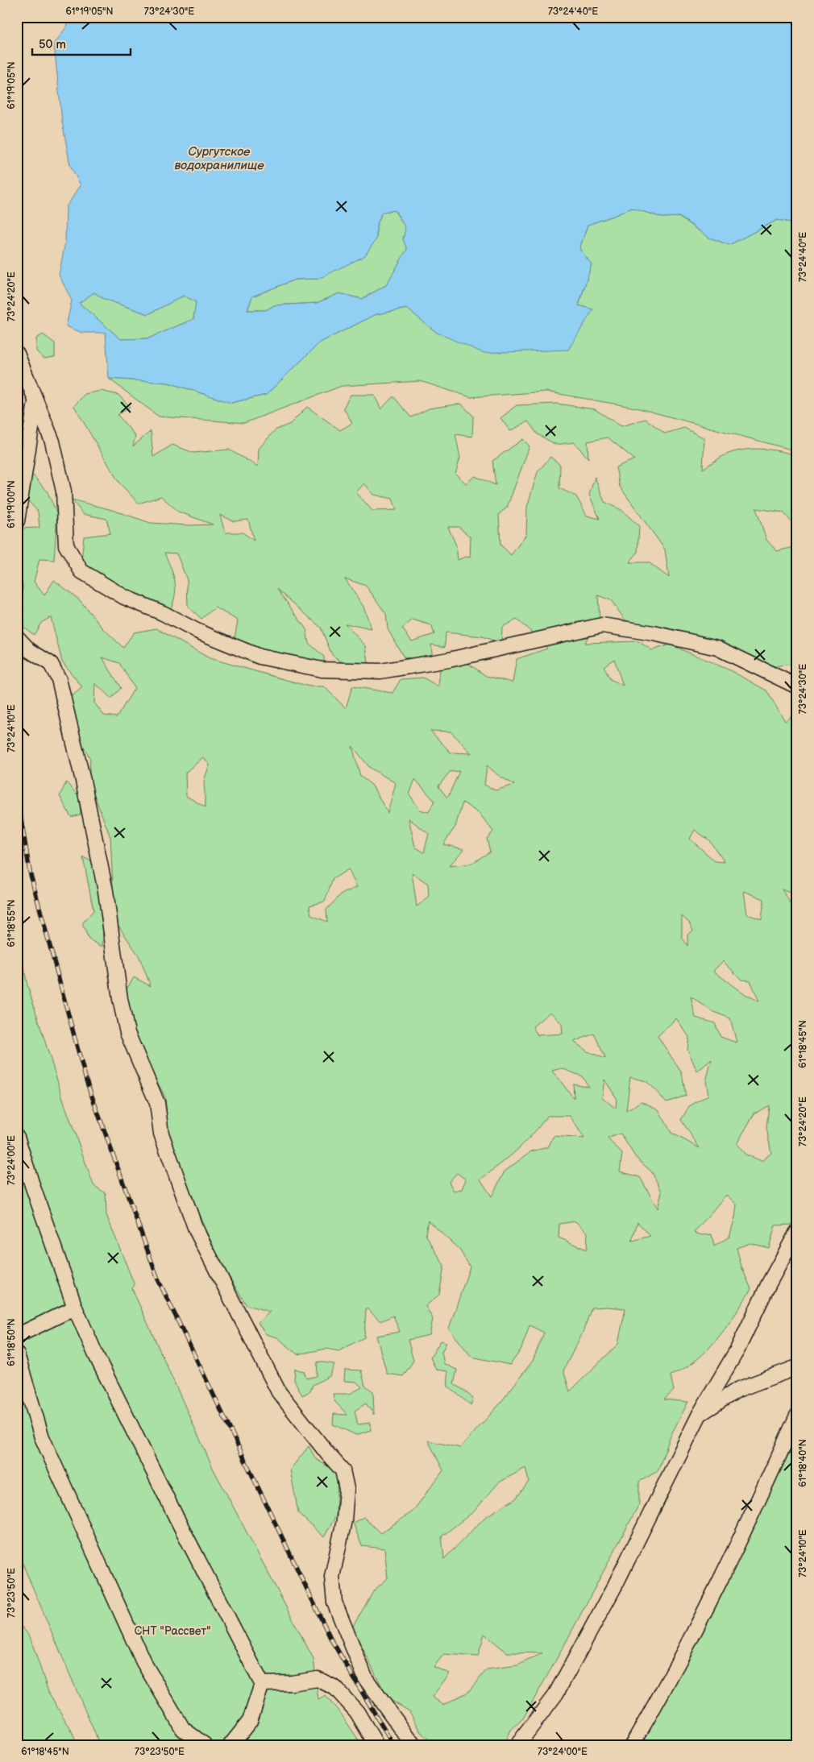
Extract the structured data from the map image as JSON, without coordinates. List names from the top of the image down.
{
  "water": ["Сургутское водохранилище"],
  "parks": ["СНТ \"Рассвет\""],
  "scale_bar": "50 m",
  "coordinates": [
    "61°19'05\"N",
    "73°24'30\"E",
    "73°24'40\"E",
    "73°24'20\"E",
    "61°19'00\"N",
    "73°24'10\"E",
    "61°18'55\"N",
    "61°18'45\"N",
    "73°24'00\"E",
    "61°18'50\"N",
    "61°18'40\"N",
    "73°23'50\"E"
  ]
}
